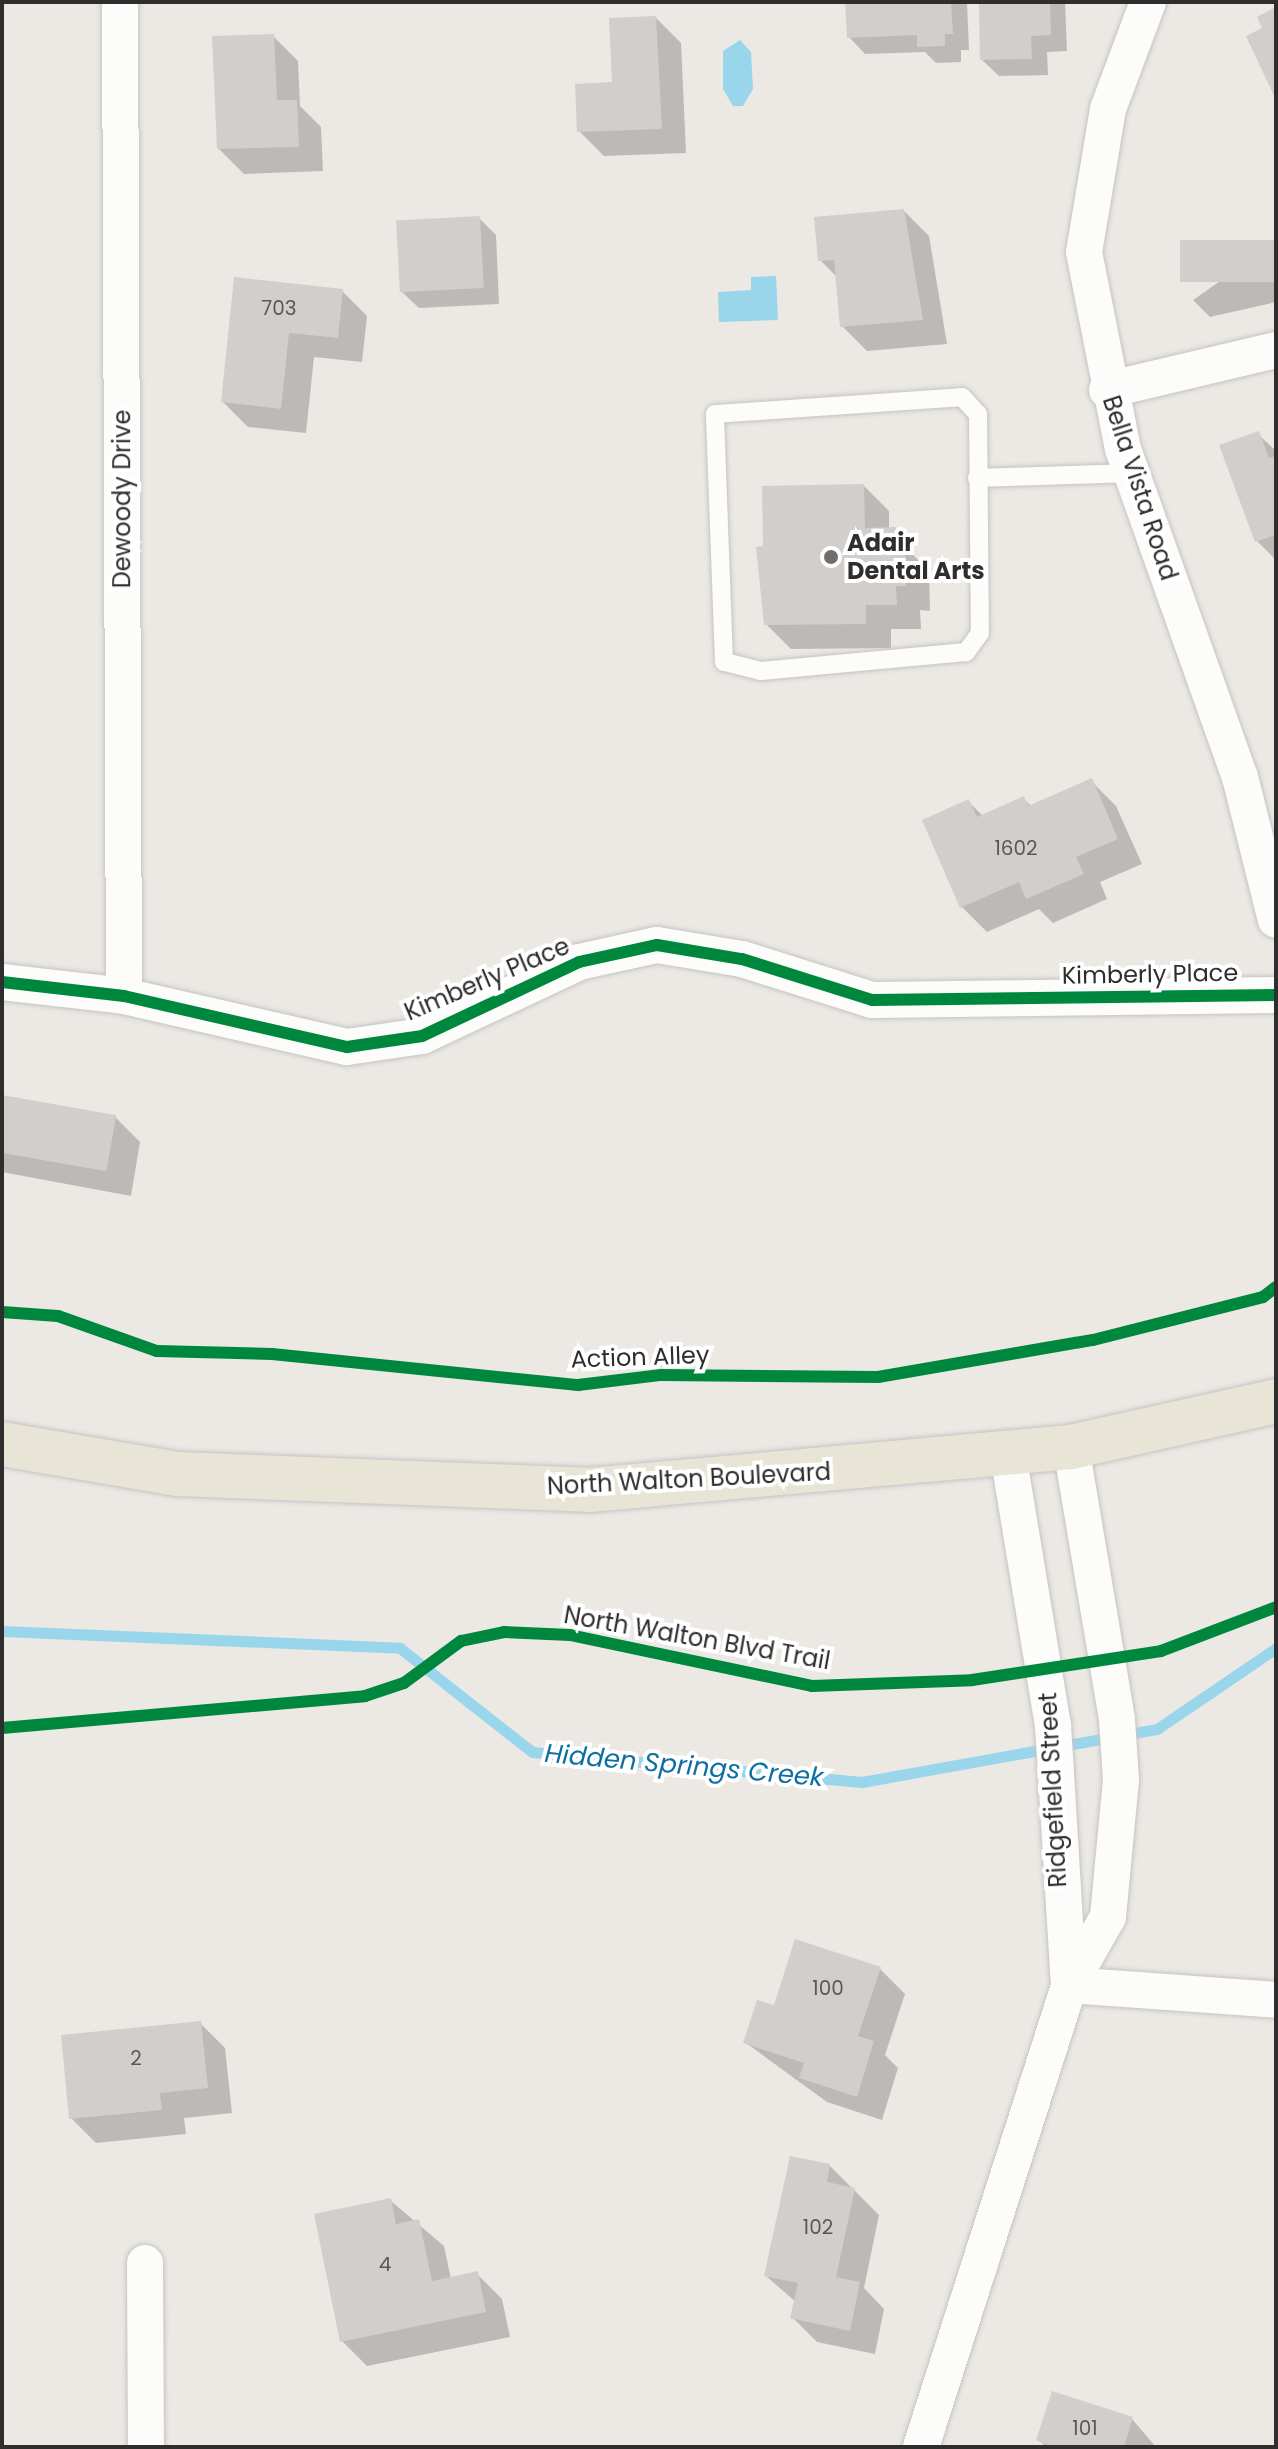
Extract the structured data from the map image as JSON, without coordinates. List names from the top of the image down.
{
  "streets": {
    "main road": ["North Walton Boulevard"],
    "street": [
      "Bella Vista Road",
      "Dewoody Drive",
      "Kimberly Place",
      "Ridgefield Street"
    ],
    "cycle path": ["Action Alley", "North Walton Blvd Trail"]
  },
  "crossings": [
    ["Dewoody Drive", "Kimberly Place"],
    ["North Walton Boulevard", "Ridgefield Street"]
  ],
  "water": ["Hidden Springs Creek"],
  "places": ["Adair Dental Arts"],
  "house_numbers": [
    "703",
    "1602",
    "100",
    "2",
    "102",
    "4",
    "101"
  ]
}
